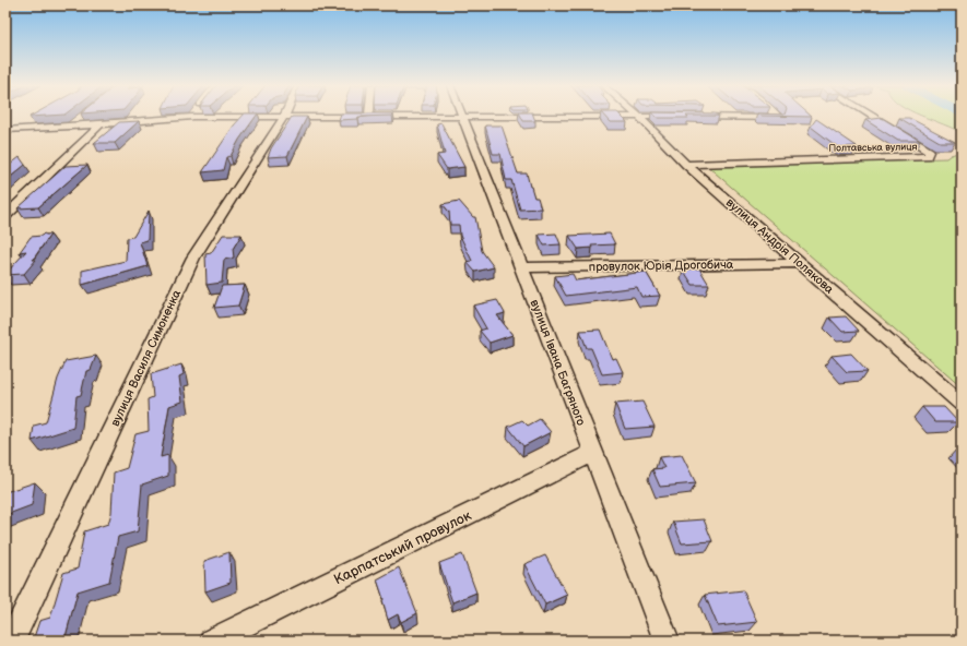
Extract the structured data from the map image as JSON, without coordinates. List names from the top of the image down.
{
  "streets": {
    "street": [
      "Полтавська вулиця",
      "вулиця Андрія Полякова",
      "провулок Юрія Дрогобича",
      "вулиця Василя Симоненка",
      "вулиця Івана Багряного",
      "Карпатський провулок"
    ]
  },
  "crossings": [
    ["Полтавська вулиця", "вулиця Андрія Полякова"],
    ["вулиця Андрія Полякова", "провулок Юрія Дрогобича"],
    ["провулок Юрія Дрогобича", "вулиця Івана Багряного"],
    ["вулиця Івана Багряного", "Карпатський провулок"]
  ]
}
